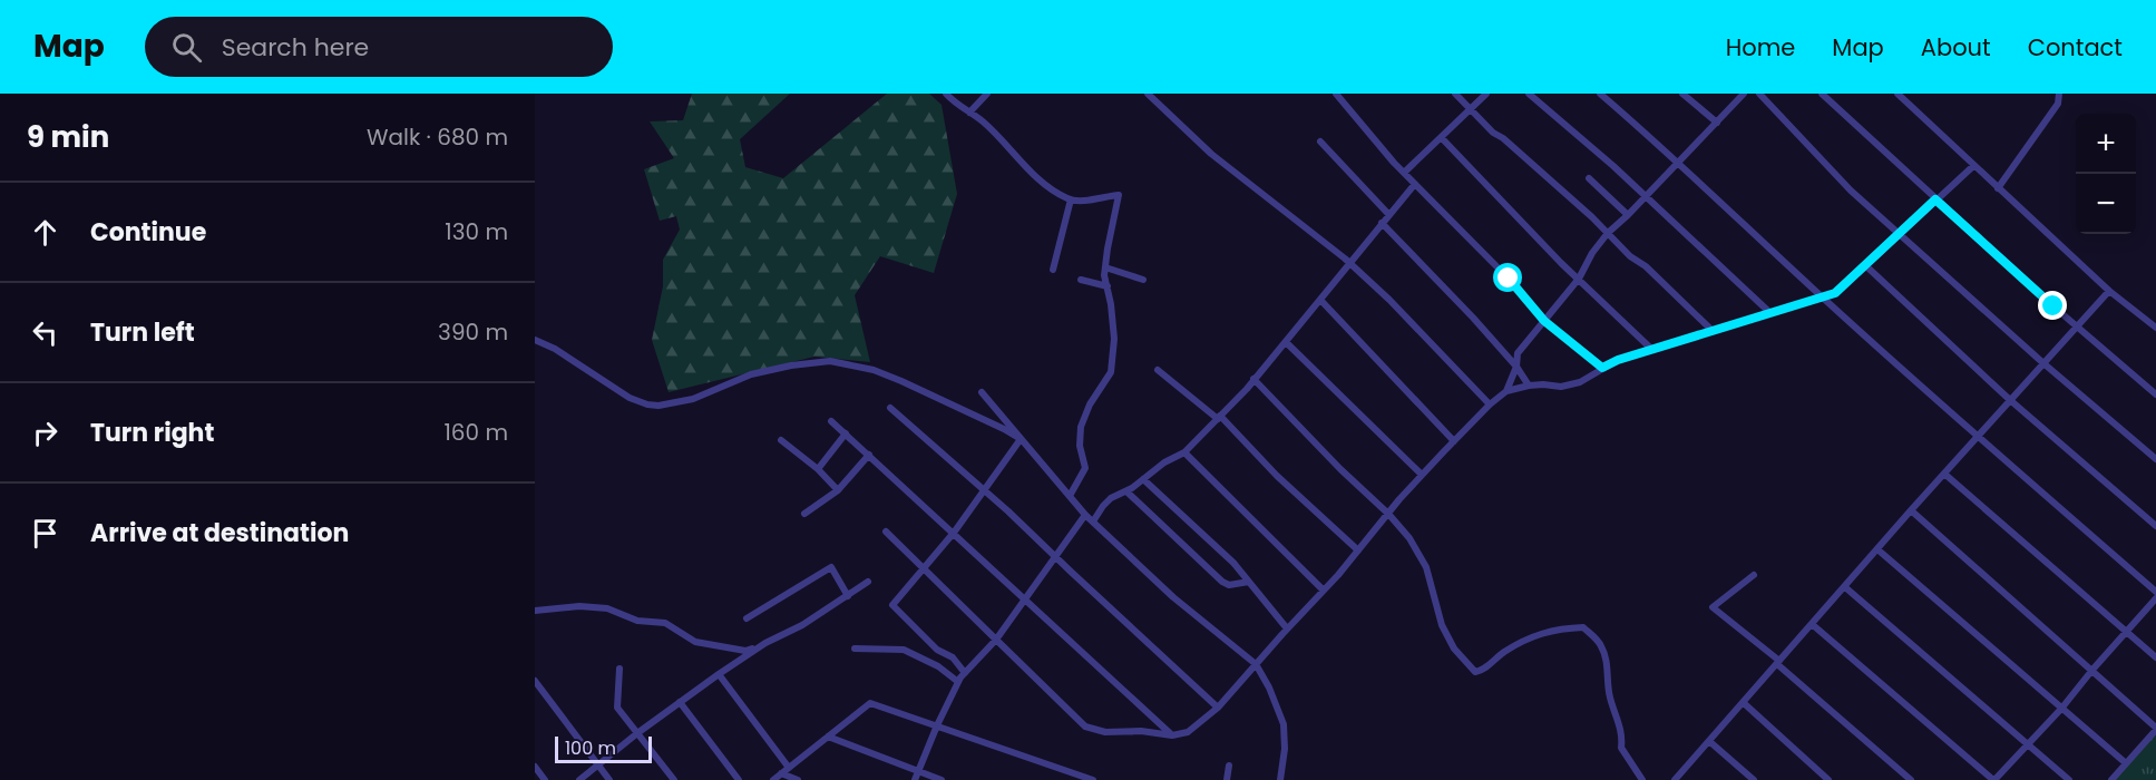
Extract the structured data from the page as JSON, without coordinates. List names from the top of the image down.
{
  "scale_bar": "100 m",
  "page": {
    "header": "Map",
    "search": "Search here",
    "nav": [
      "Home",
      "Map",
      "About",
      "Contact"
    ],
    "heading": ["9 min", "Walk · 680 m"],
    "map_buttons": ["+", "−"],
    "list": [
      ["Continue", "130 m"],
      ["Turn left", "390 m"],
      ["Turn right", "160 m"],
      "Arrive at destination"
    ],
    "scale": "100 m"
  }
}
